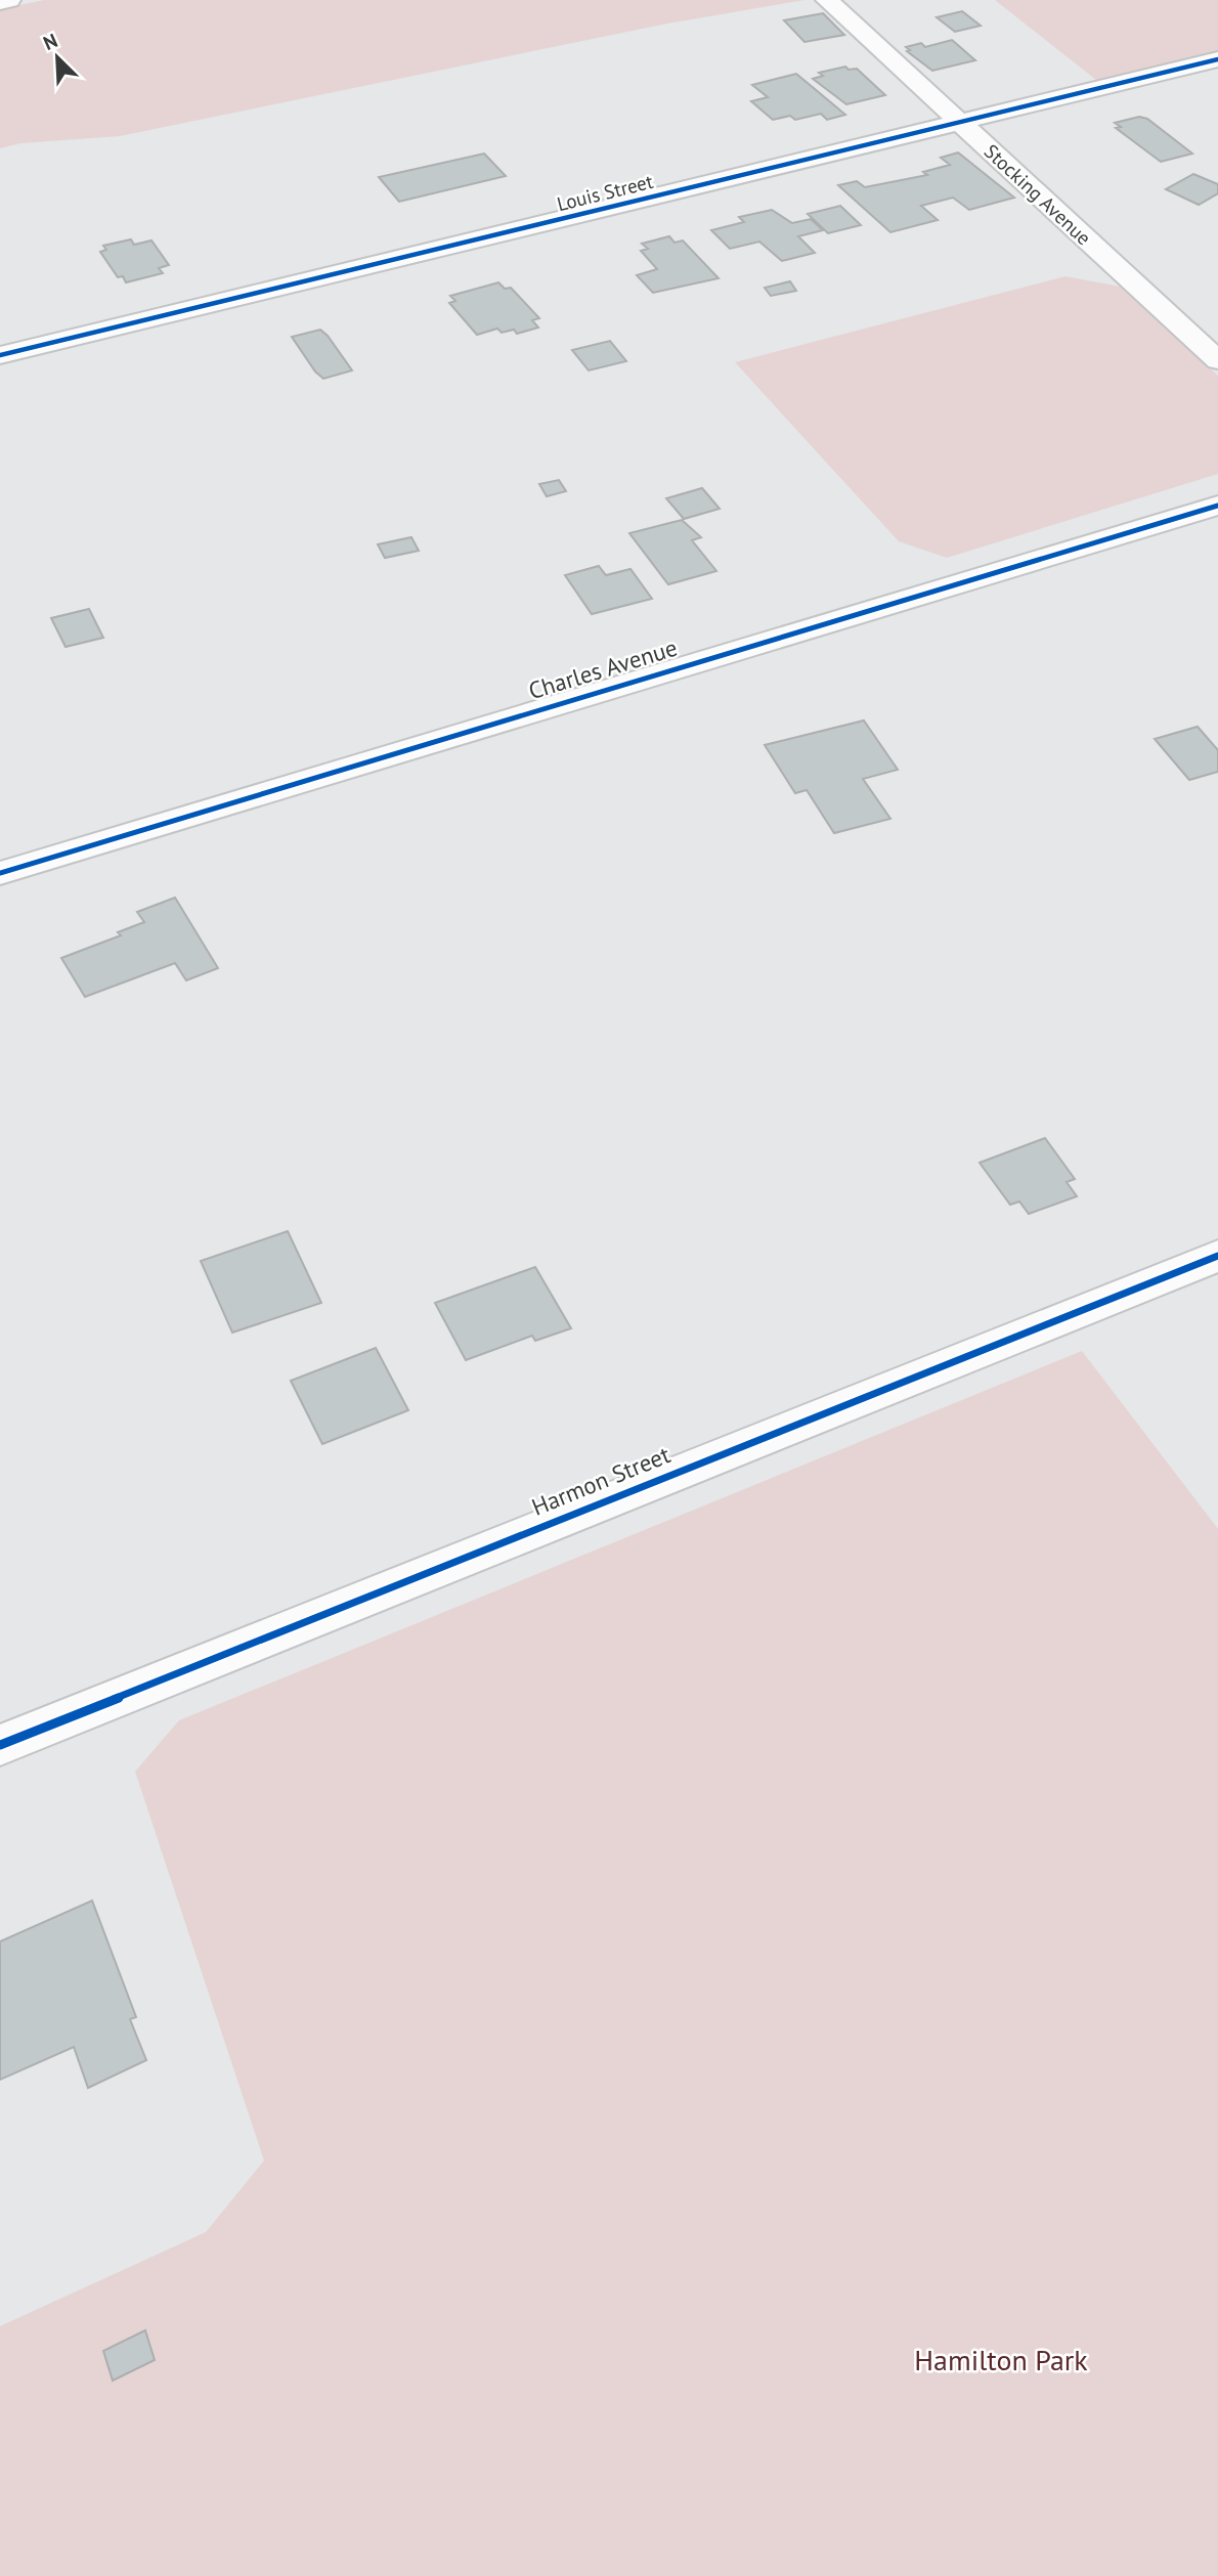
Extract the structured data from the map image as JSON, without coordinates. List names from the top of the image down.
{
  "streets": {
    "street": [
      "Louis Street",
      "Stocking Avenue",
      "Charles Avenue",
      "Harmon Street"
    ]
  },
  "crossings": [
    ["Louis Street", "Stocking Avenue"]
  ],
  "parks": ["Hamilton Park"],
  "north": "top left"
}
